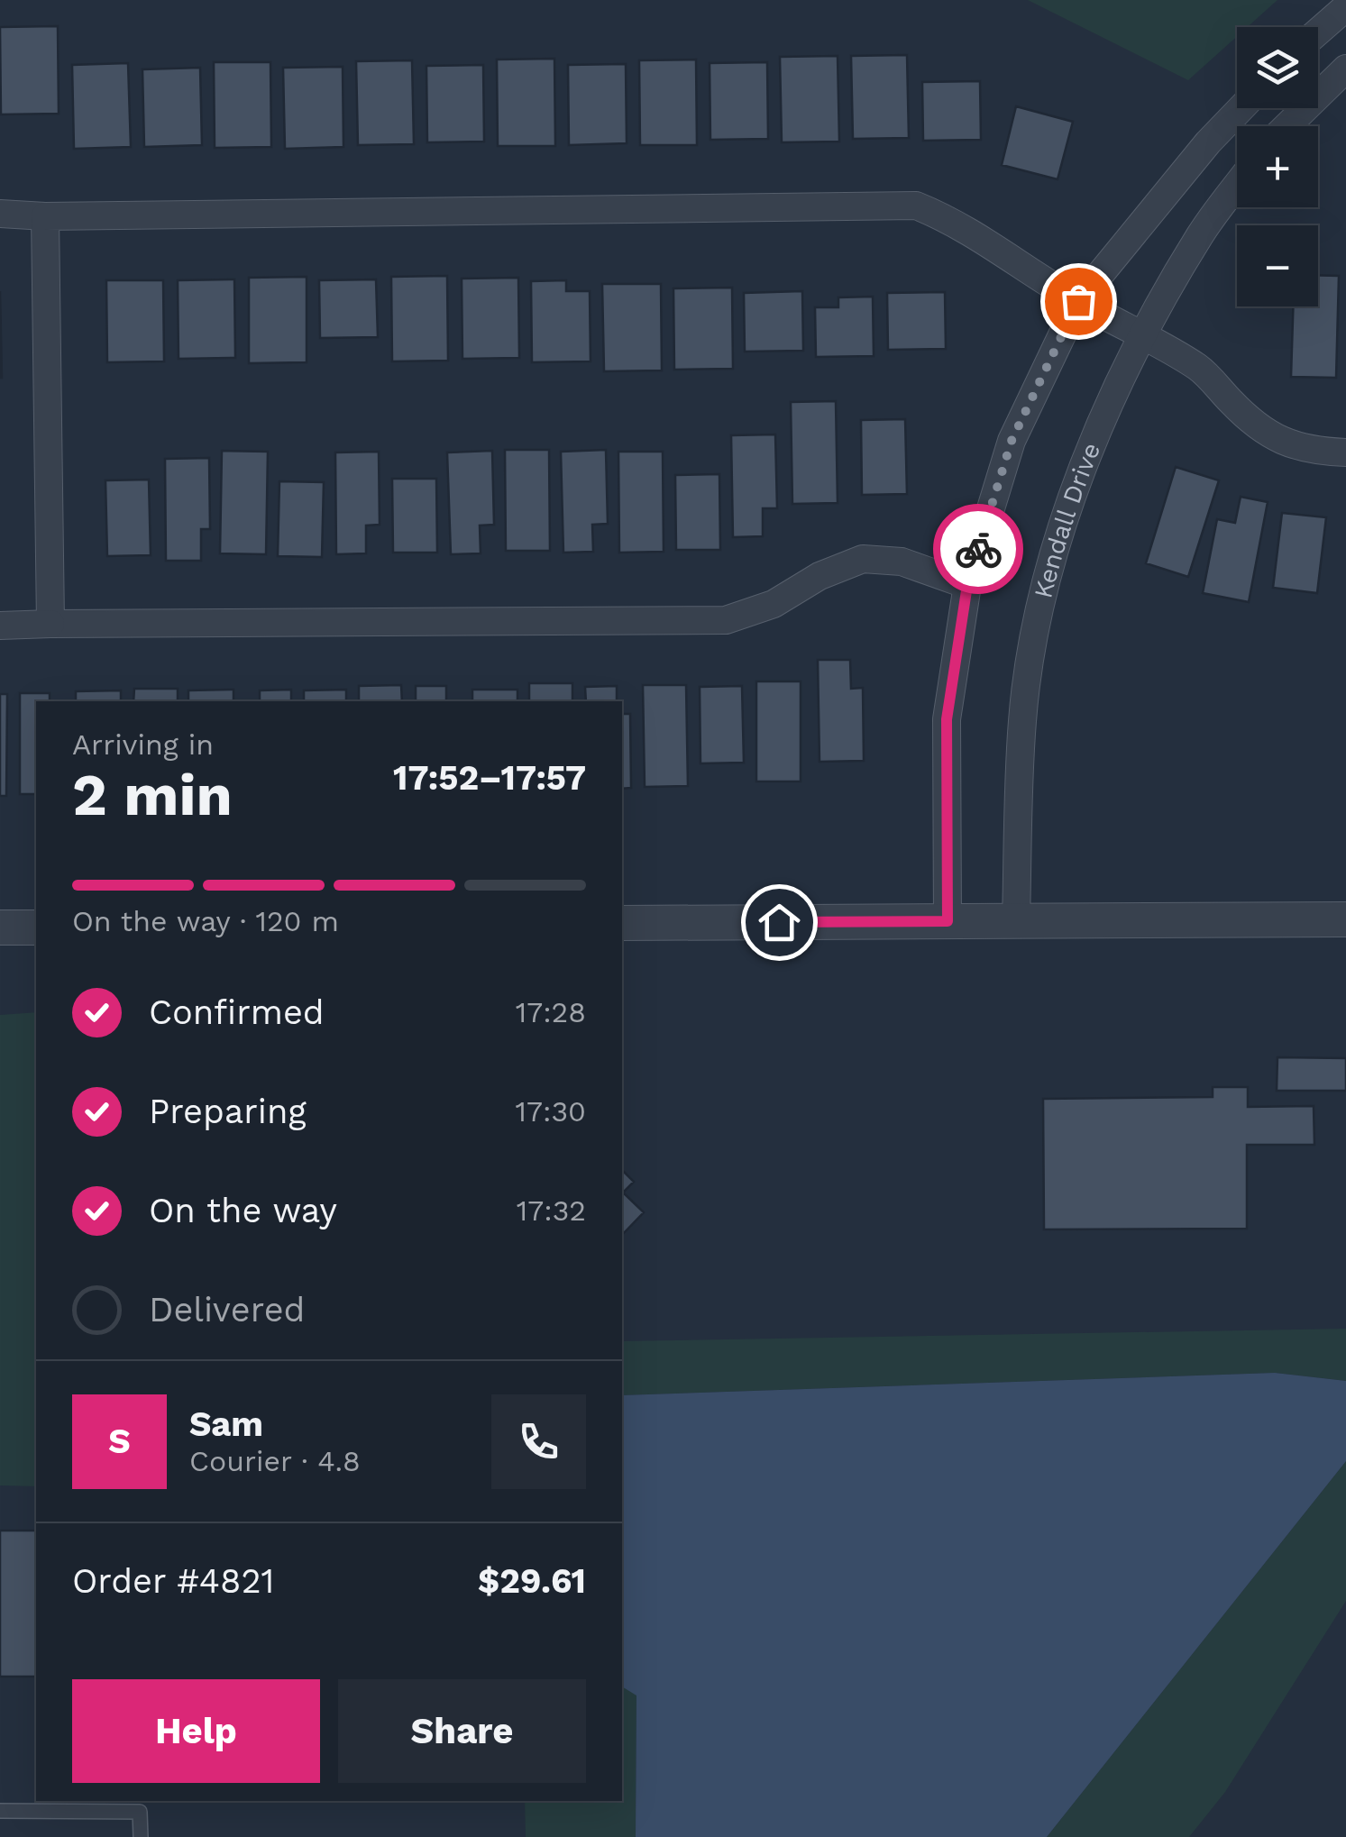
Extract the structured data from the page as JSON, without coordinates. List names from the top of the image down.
{
  "streets": {
    "street": ["Kendall Drive"]
  },
  "page": {
    "map_buttons": ["+", "−"],
    "heading": ["2 min", "Arriving in", "17:52–17:57"],
    "panel": [
      "Sam",
      "Courier · 4.8",
      "Order #4821",
      "$29.61"
    ],
    "bar": "On the way · 120 m",
    "list": [
      ["Confirmed", "17:28"],
      ["Preparing", "17:30"],
      ["On the way", "17:32"],
      "Delivered"
    ],
    "round": "S",
    "buttons": ["Help", "Share"]
  }
}
